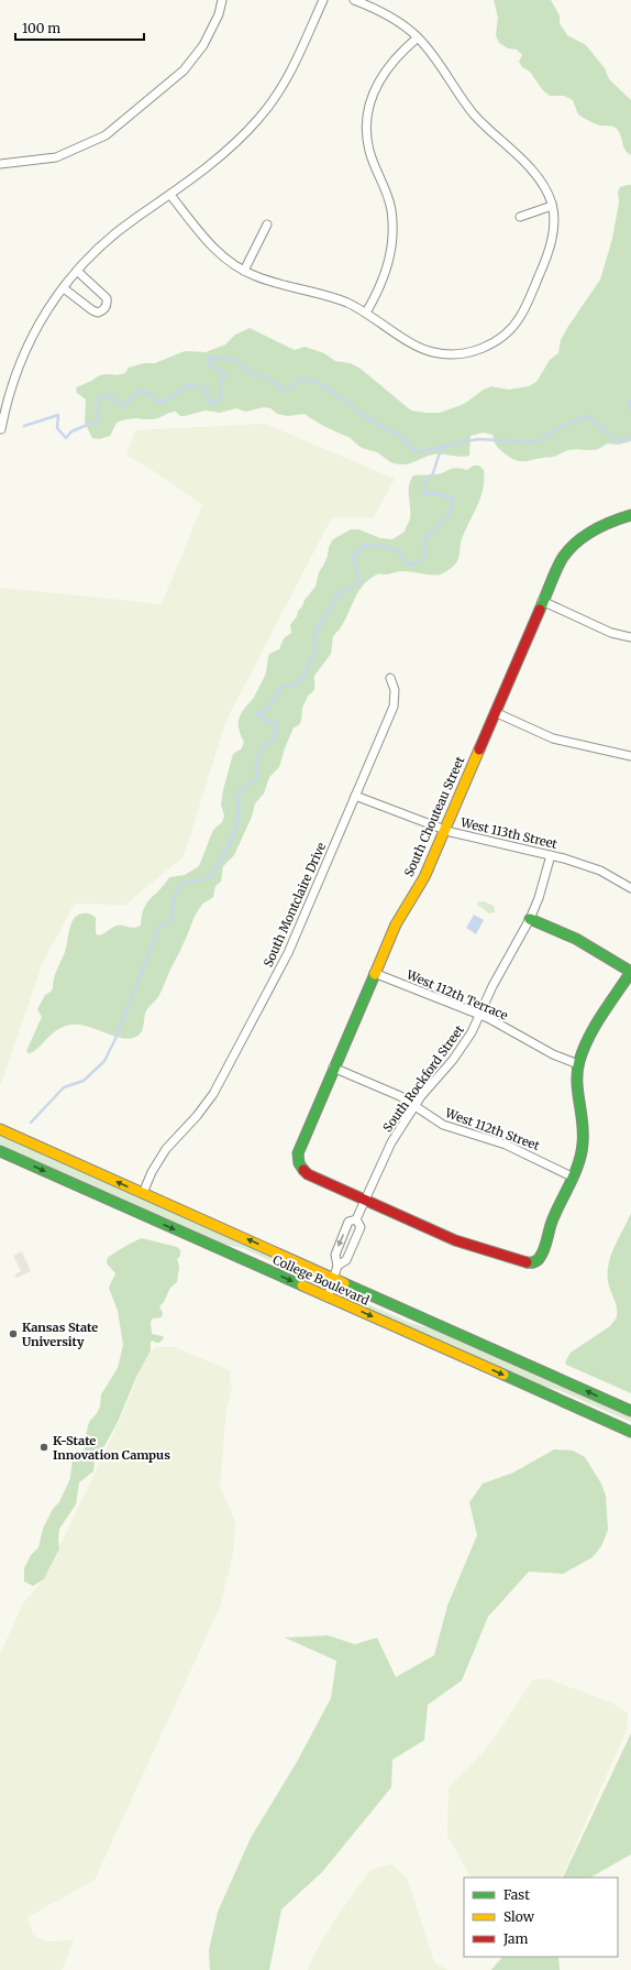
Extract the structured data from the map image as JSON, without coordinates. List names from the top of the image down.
{
  "streets": {
    "street": [
      "South Chouteau Street",
      "West 113th Street",
      "South Montclaire Drive",
      "West 112th Terrace",
      "South Rockford Street",
      "West 112th Street",
      "College Boulevard"
    ]
  },
  "crossings": [
    ["South Chouteau Street", "West 113th Street"],
    ["South Chouteau Street", "West 112th Terrace"],
    ["South Chouteau Street", "South Rockford Street"],
    ["South Chouteau Street", "West 112th Street"],
    ["West 113th Street", "South Montclaire Drive"],
    ["West 113th Street", "South Rockford Street"],
    ["South Montclaire Drive", "College Boulevard"],
    ["West 112th Terrace", "South Rockford Street"],
    ["South Rockford Street", "West 112th Street"],
    ["South Rockford Street", "College Boulevard"]
  ],
  "places": ["Kansas State University", "K-State Innovation Campus"],
  "legend": ["Fast", "Slow", "Jam"],
  "scale_bar": "100 m"
}
